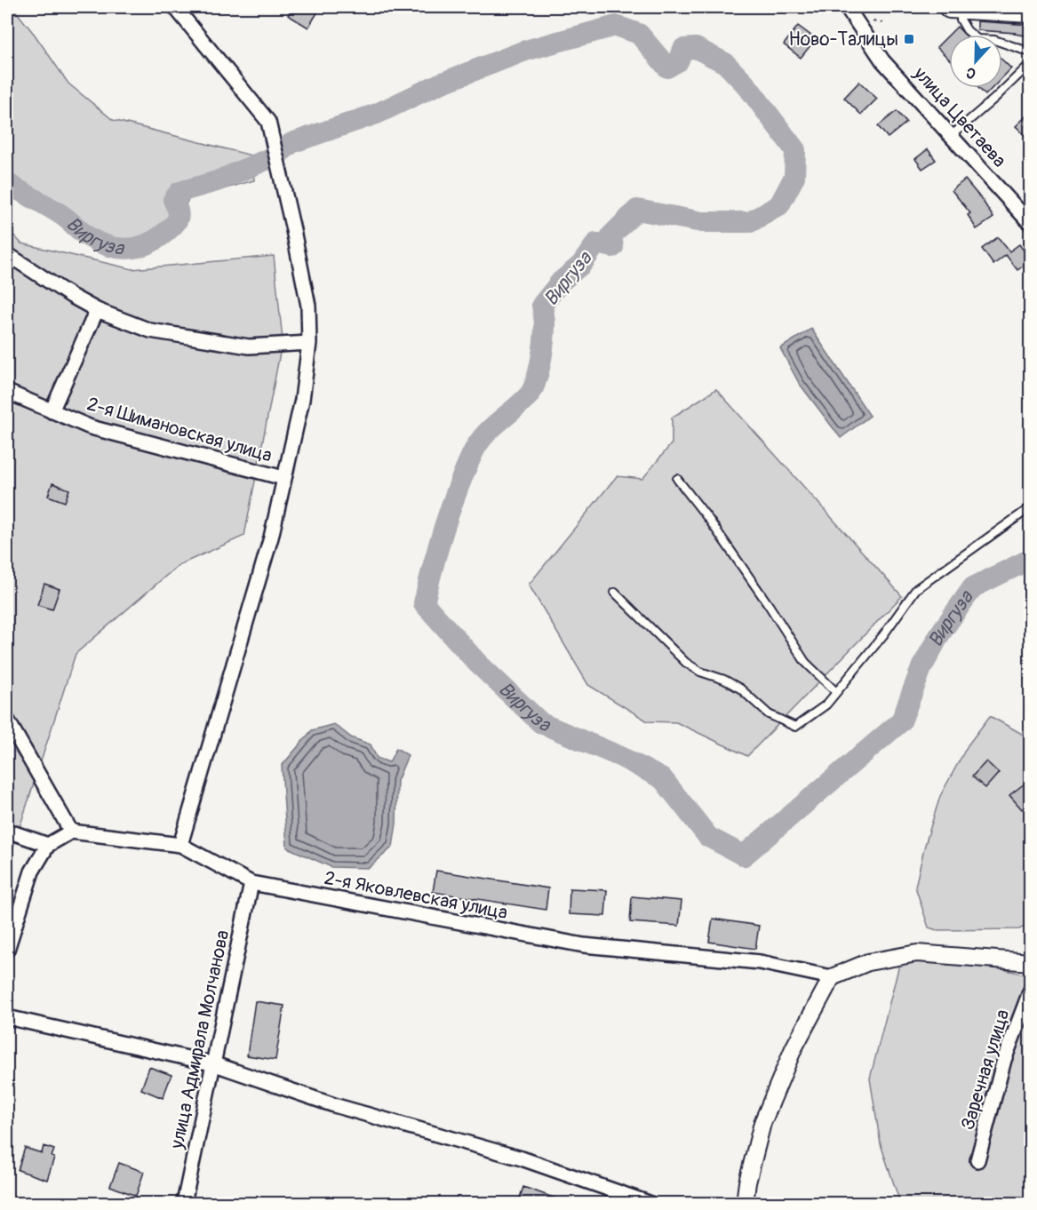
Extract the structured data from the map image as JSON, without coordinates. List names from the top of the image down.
{
  "streets": {
    "street": [
      "улица Цветаева",
      "2-я Шимановская улица",
      "2-я Яковлевская улица",
      "улица Адмирала Молчанова",
      "Заречная улица"
    ]
  },
  "crossings": [
    ["2-я Яковлевская улица", "улица Адмирала Молчанова"]
  ],
  "water": ["Виргуза"],
  "places": {
    "transit": ["Ново-Талицы"]
  },
  "north": "bottom"
}
